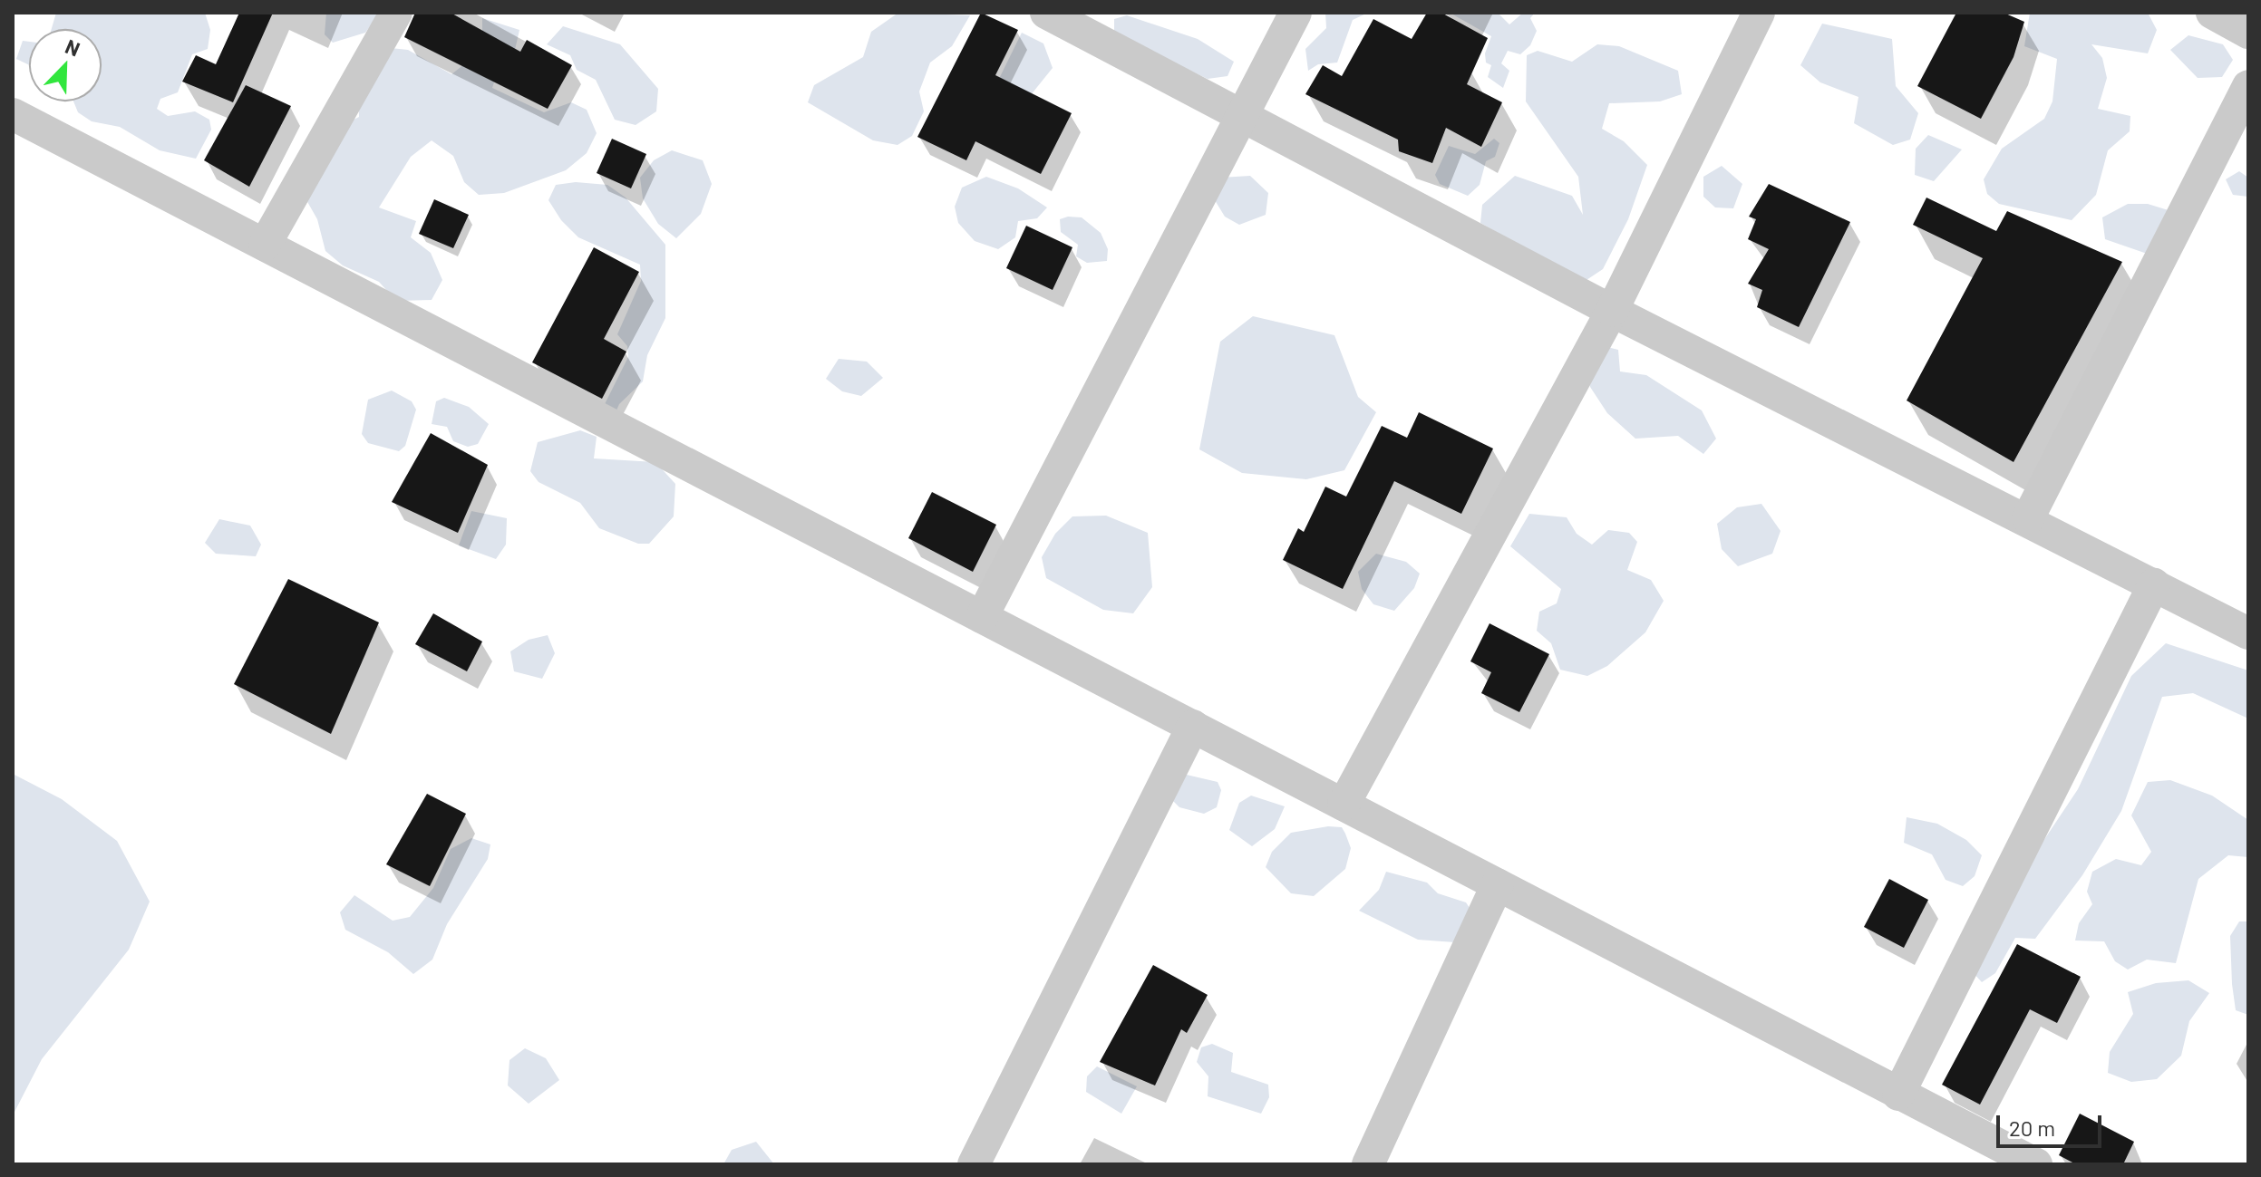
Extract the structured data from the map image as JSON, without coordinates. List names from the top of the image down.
{
  "scale_bar": "20 m",
  "north": "top right"
}
